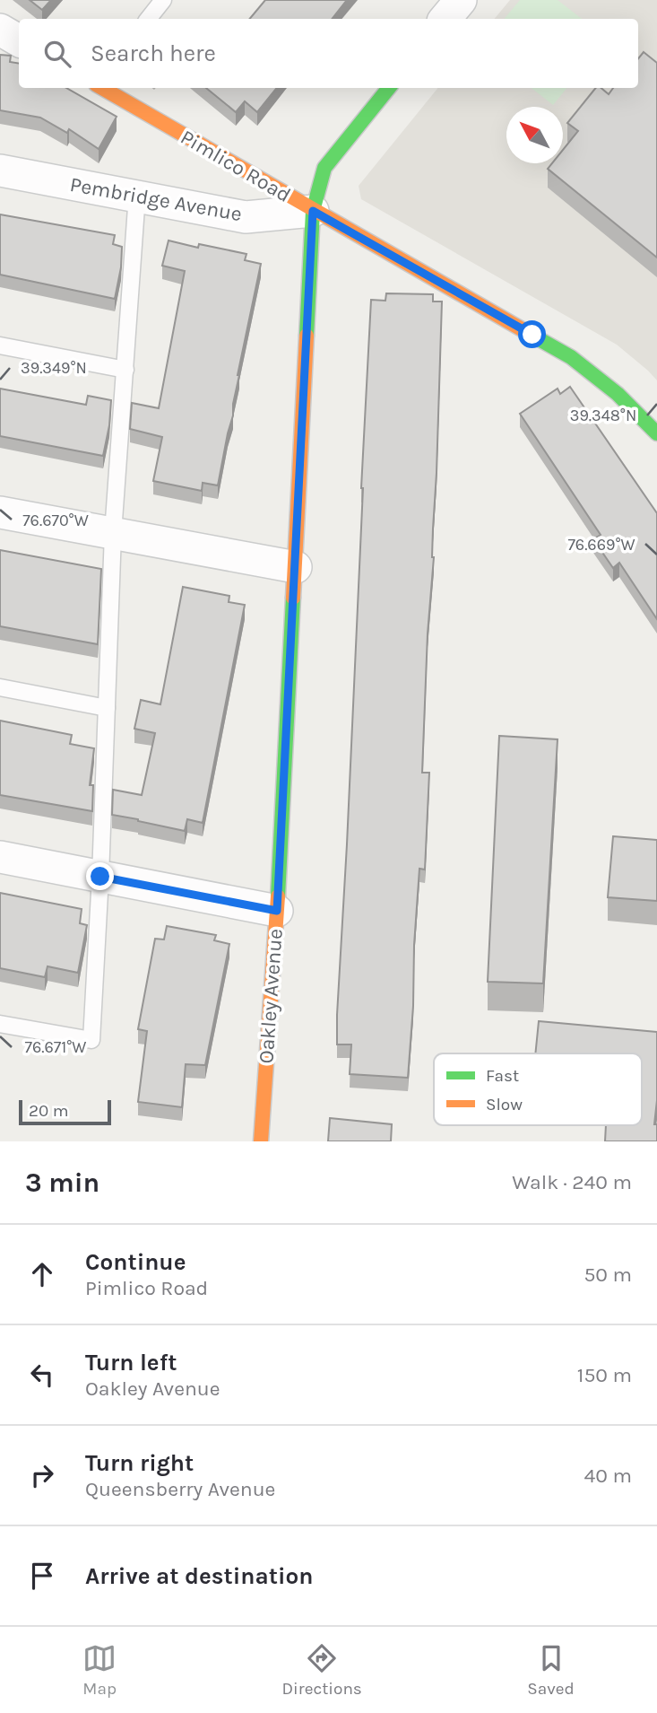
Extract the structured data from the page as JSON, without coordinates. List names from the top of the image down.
{
  "streets": {
    "street": ["Pimlico Road", "Pembridge Avenue", "Oakley Avenue"]
  },
  "crossings": [
    ["Pimlico Road", "Pembridge Avenue"],
    ["Pimlico Road", "Oakley Avenue"],
    ["Pembridge Avenue", "Oakley Avenue"]
  ],
  "legend": ["Fast", "Slow"],
  "scale_bar": "20 m",
  "north": "top left",
  "page": {
    "search": "Search here",
    "scale": "20 m",
    "heading": ["3 min", "Walk · 240 m"],
    "list": [
      ["Continue", "Pimlico Road", "50 m"],
      ["Turn left", "Oakley Avenue", "150 m"],
      ["Turn right", "Queensberry Avenue", "40 m"],
      "Arrive at destination"
    ],
    "nav": ["Map", "Directions", "Saved"]
  },
  "coordinates": [
    "39.349°N",
    "39.348°N",
    "76.670°W",
    "76.669°W",
    "76.671°W"
  ]
}
